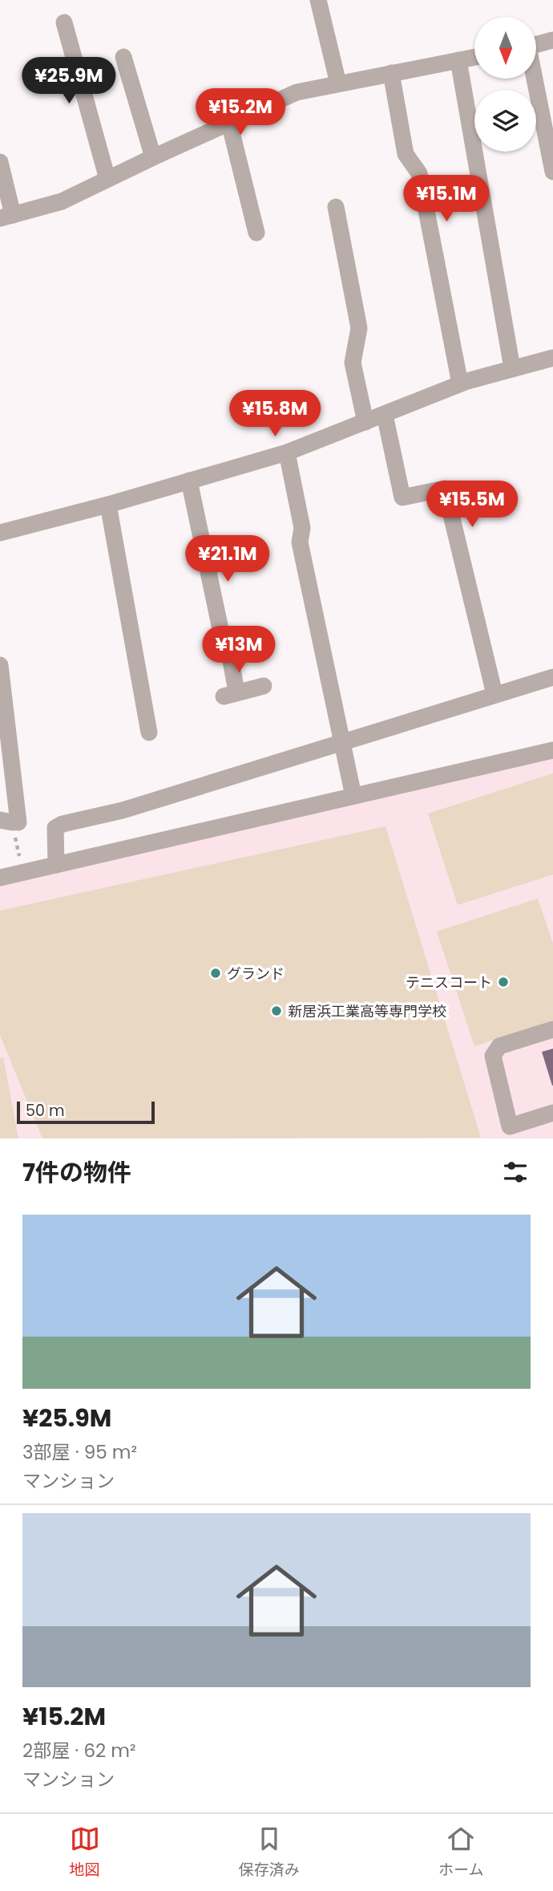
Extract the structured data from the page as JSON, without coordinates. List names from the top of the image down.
{
  "places": ["グランド", "テニスコート", "新居浜工業高等専門学校"],
  "scale_bar": "50 m",
  "north": "bottom",
  "page": {
    "price": [
      "¥25.9M",
      "¥15.2M",
      "¥15.1M",
      "¥15.8M",
      "¥15.5M",
      "¥21.1M",
      "¥13M"
    ],
    "scale": "50 m",
    "heading": "7件の物件",
    "list": [
      {
        "name": "¥25.9M",
        "note": "3部屋 · 95 m² · マンション"
      },
      {
        "name": "¥15.2M",
        "note": "2部屋 · 62 m² · マンション"
      }
    ],
    "tabs": ["地図", "保存済み", "ホーム"]
  }
}
